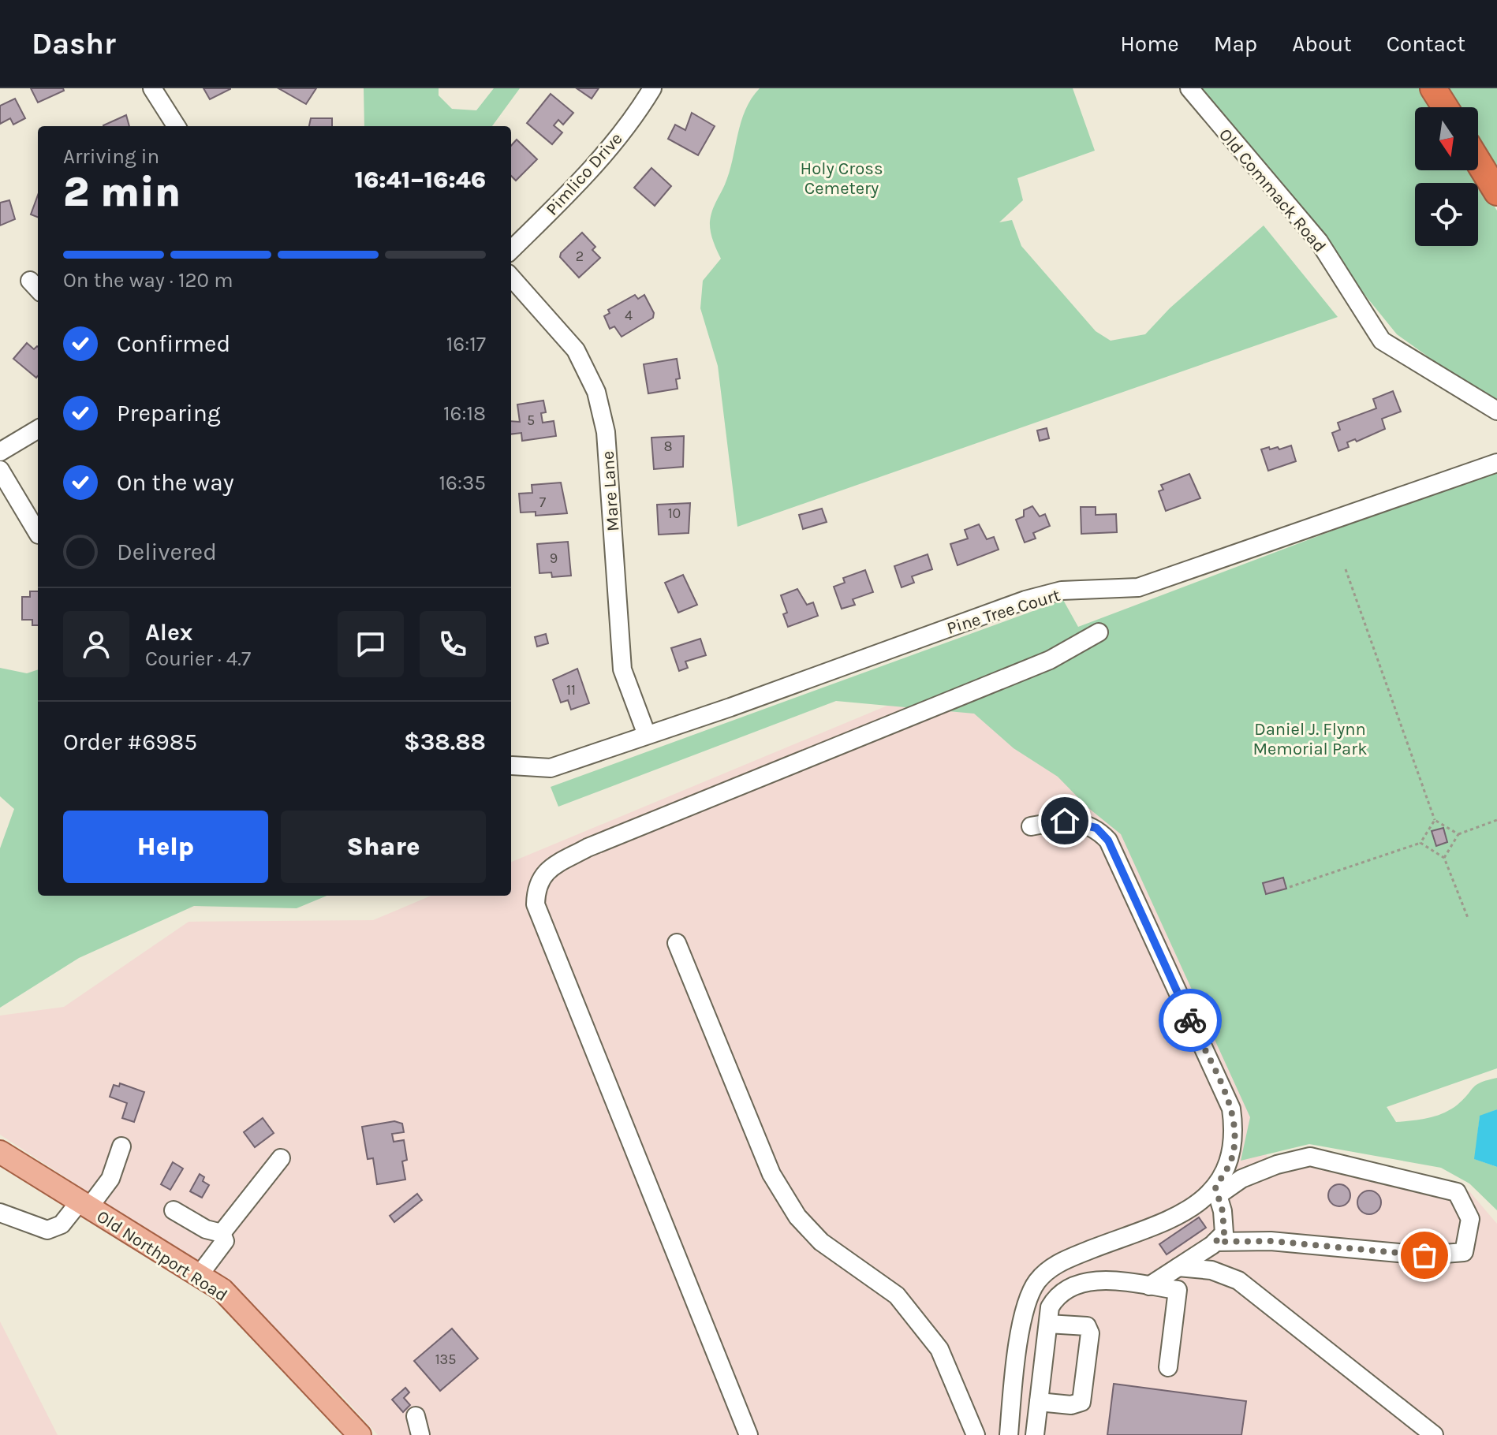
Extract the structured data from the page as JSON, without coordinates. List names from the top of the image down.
{
  "streets": {
    "main road": ["Old Northport Road"],
    "street": [
      "Pimlico Drive",
      "Old Commack Road",
      "Mare Lane",
      "Pine Tree Court"
    ]
  },
  "crossings": [
    ["Mare Lane", "Pine Tree Court"]
  ],
  "parks": ["Holy Cross Cemetery", "Daniel J. Flynn Memorial Park"],
  "house_numbers": [
    "2",
    "4",
    "5",
    "8",
    "7",
    "10",
    "9",
    "11",
    "135"
  ],
  "north": "bottom",
  "page": {
    "header": "Dashr",
    "nav": [
      "Home",
      "Map",
      "About",
      "Contact"
    ],
    "heading": ["2 min", "Arriving in", "16:41–16:46"],
    "panel": [
      "Alex",
      "Courier · 4.7",
      "Order #6985",
      "$38.88"
    ],
    "bar": "On the way · 120 m",
    "list": [
      ["Confirmed", "16:17"],
      ["Preparing", "16:18"],
      ["On the way", "16:35"],
      "Delivered"
    ],
    "buttons": ["Help", "Share"]
  }
}
